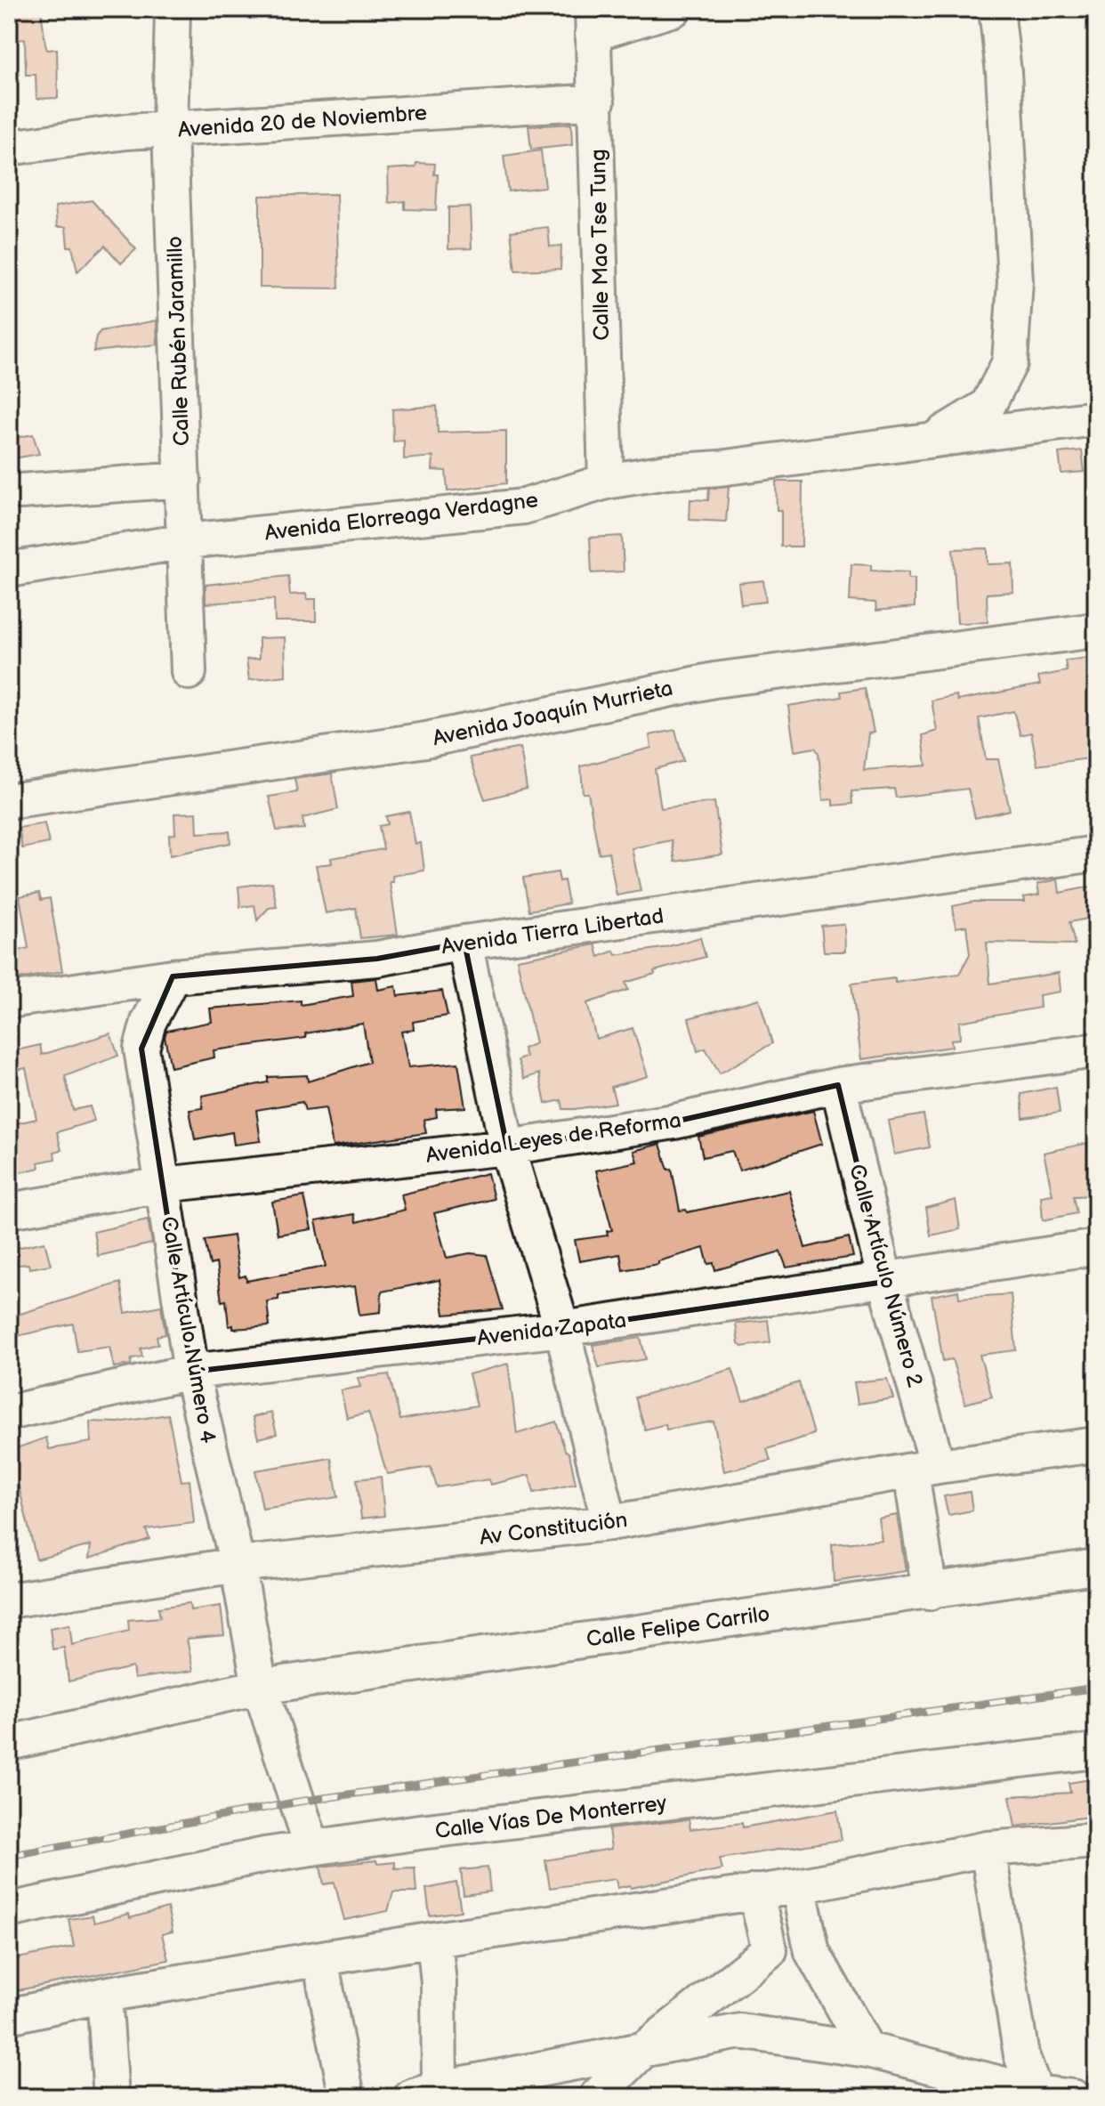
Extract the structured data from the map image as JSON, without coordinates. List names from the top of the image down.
{
  "streets": {
    "street": [
      "Avenida 20 de Noviembre",
      "Calle Mao Tse Tung",
      "Calle Rubén Jaramillo",
      "Avenida Elorreaga Verdagne",
      "Avenida Joaquín Murrieta",
      "Avenida Tierra Libertad",
      "Avenida Leyes de Reforma",
      "Calle Artículo Número 2",
      "Avenida Zapata",
      "Calle Artículo Número 4",
      "Av Constitución",
      "Calle Felipe Carrilo",
      "Calle Vías De Monterrey"
    ]
  },
  "crossings": [
    ["Avenida 20 de Noviembre", "Calle Mao Tse Tung"],
    ["Avenida 20 de Noviembre", "Calle Rubén Jaramillo"],
    ["Calle Mao Tse Tung", "Avenida Elorreaga Verdagne"],
    ["Calle Rubén Jaramillo", "Avenida Elorreaga Verdagne"],
    ["Avenida Tierra Libertad", "Calle Artículo Número 4"],
    ["Avenida Leyes de Reforma", "Calle Artículo Número 2"],
    ["Avenida Leyes de Reforma", "Calle Artículo Número 4"],
    ["Calle Artículo Número 2", "Avenida Zapata"],
    ["Calle Artículo Número 2", "Av Constitución"],
    ["Calle Artículo Número 2", "Calle Felipe Carrilo"],
    ["Avenida Zapata", "Calle Artículo Número 4"],
    ["Calle Artículo Número 4", "Av Constitución"],
    ["Calle Artículo Número 4", "Calle Felipe Carrilo"],
    ["Calle Artículo Número 4", "Calle Vías De Monterrey"]
  ]
}
